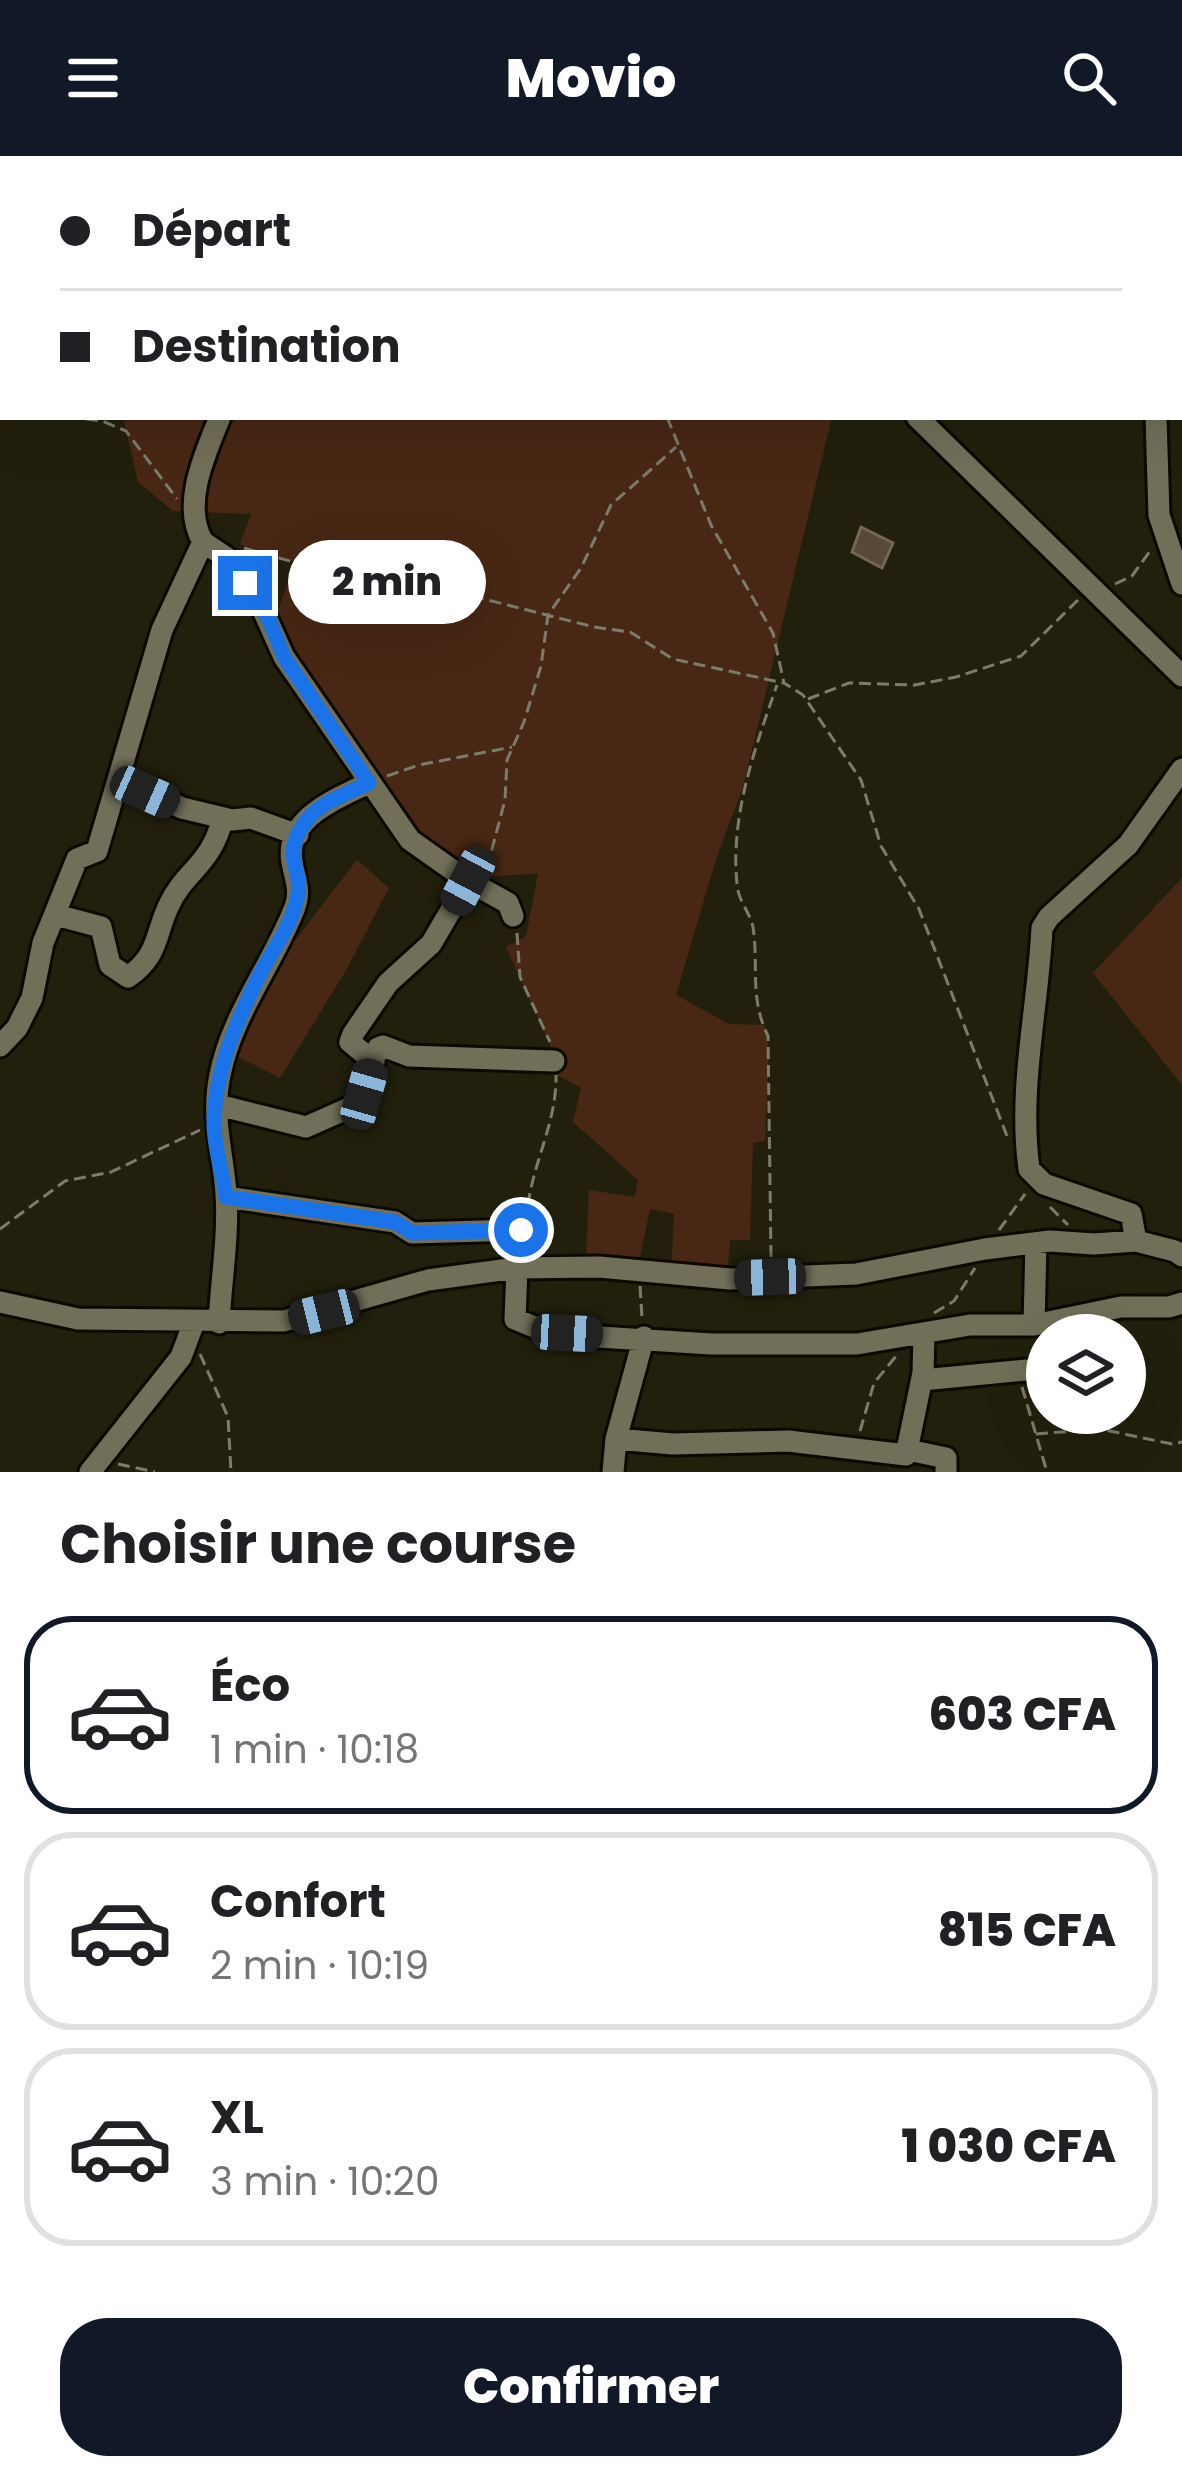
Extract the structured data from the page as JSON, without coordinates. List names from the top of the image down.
{
  "page": {
    "header": "Movio",
    "banner": ["Départ", "Destination"],
    "bubble": "2 min",
    "heading": "Choisir une course",
    "list": [
      {
        "name": "Éco",
        "note": "1 min · 10:18",
        "value": "603 CFA"
      },
      {
        "name": "Confort",
        "note": "2 min · 10:19",
        "value": "815 CFA"
      },
      {
        "name": "XL",
        "note": "3 min · 10:20",
        "value": "1 030 CFA"
      }
    ],
    "buttons": "Confirmer"
  }
}
